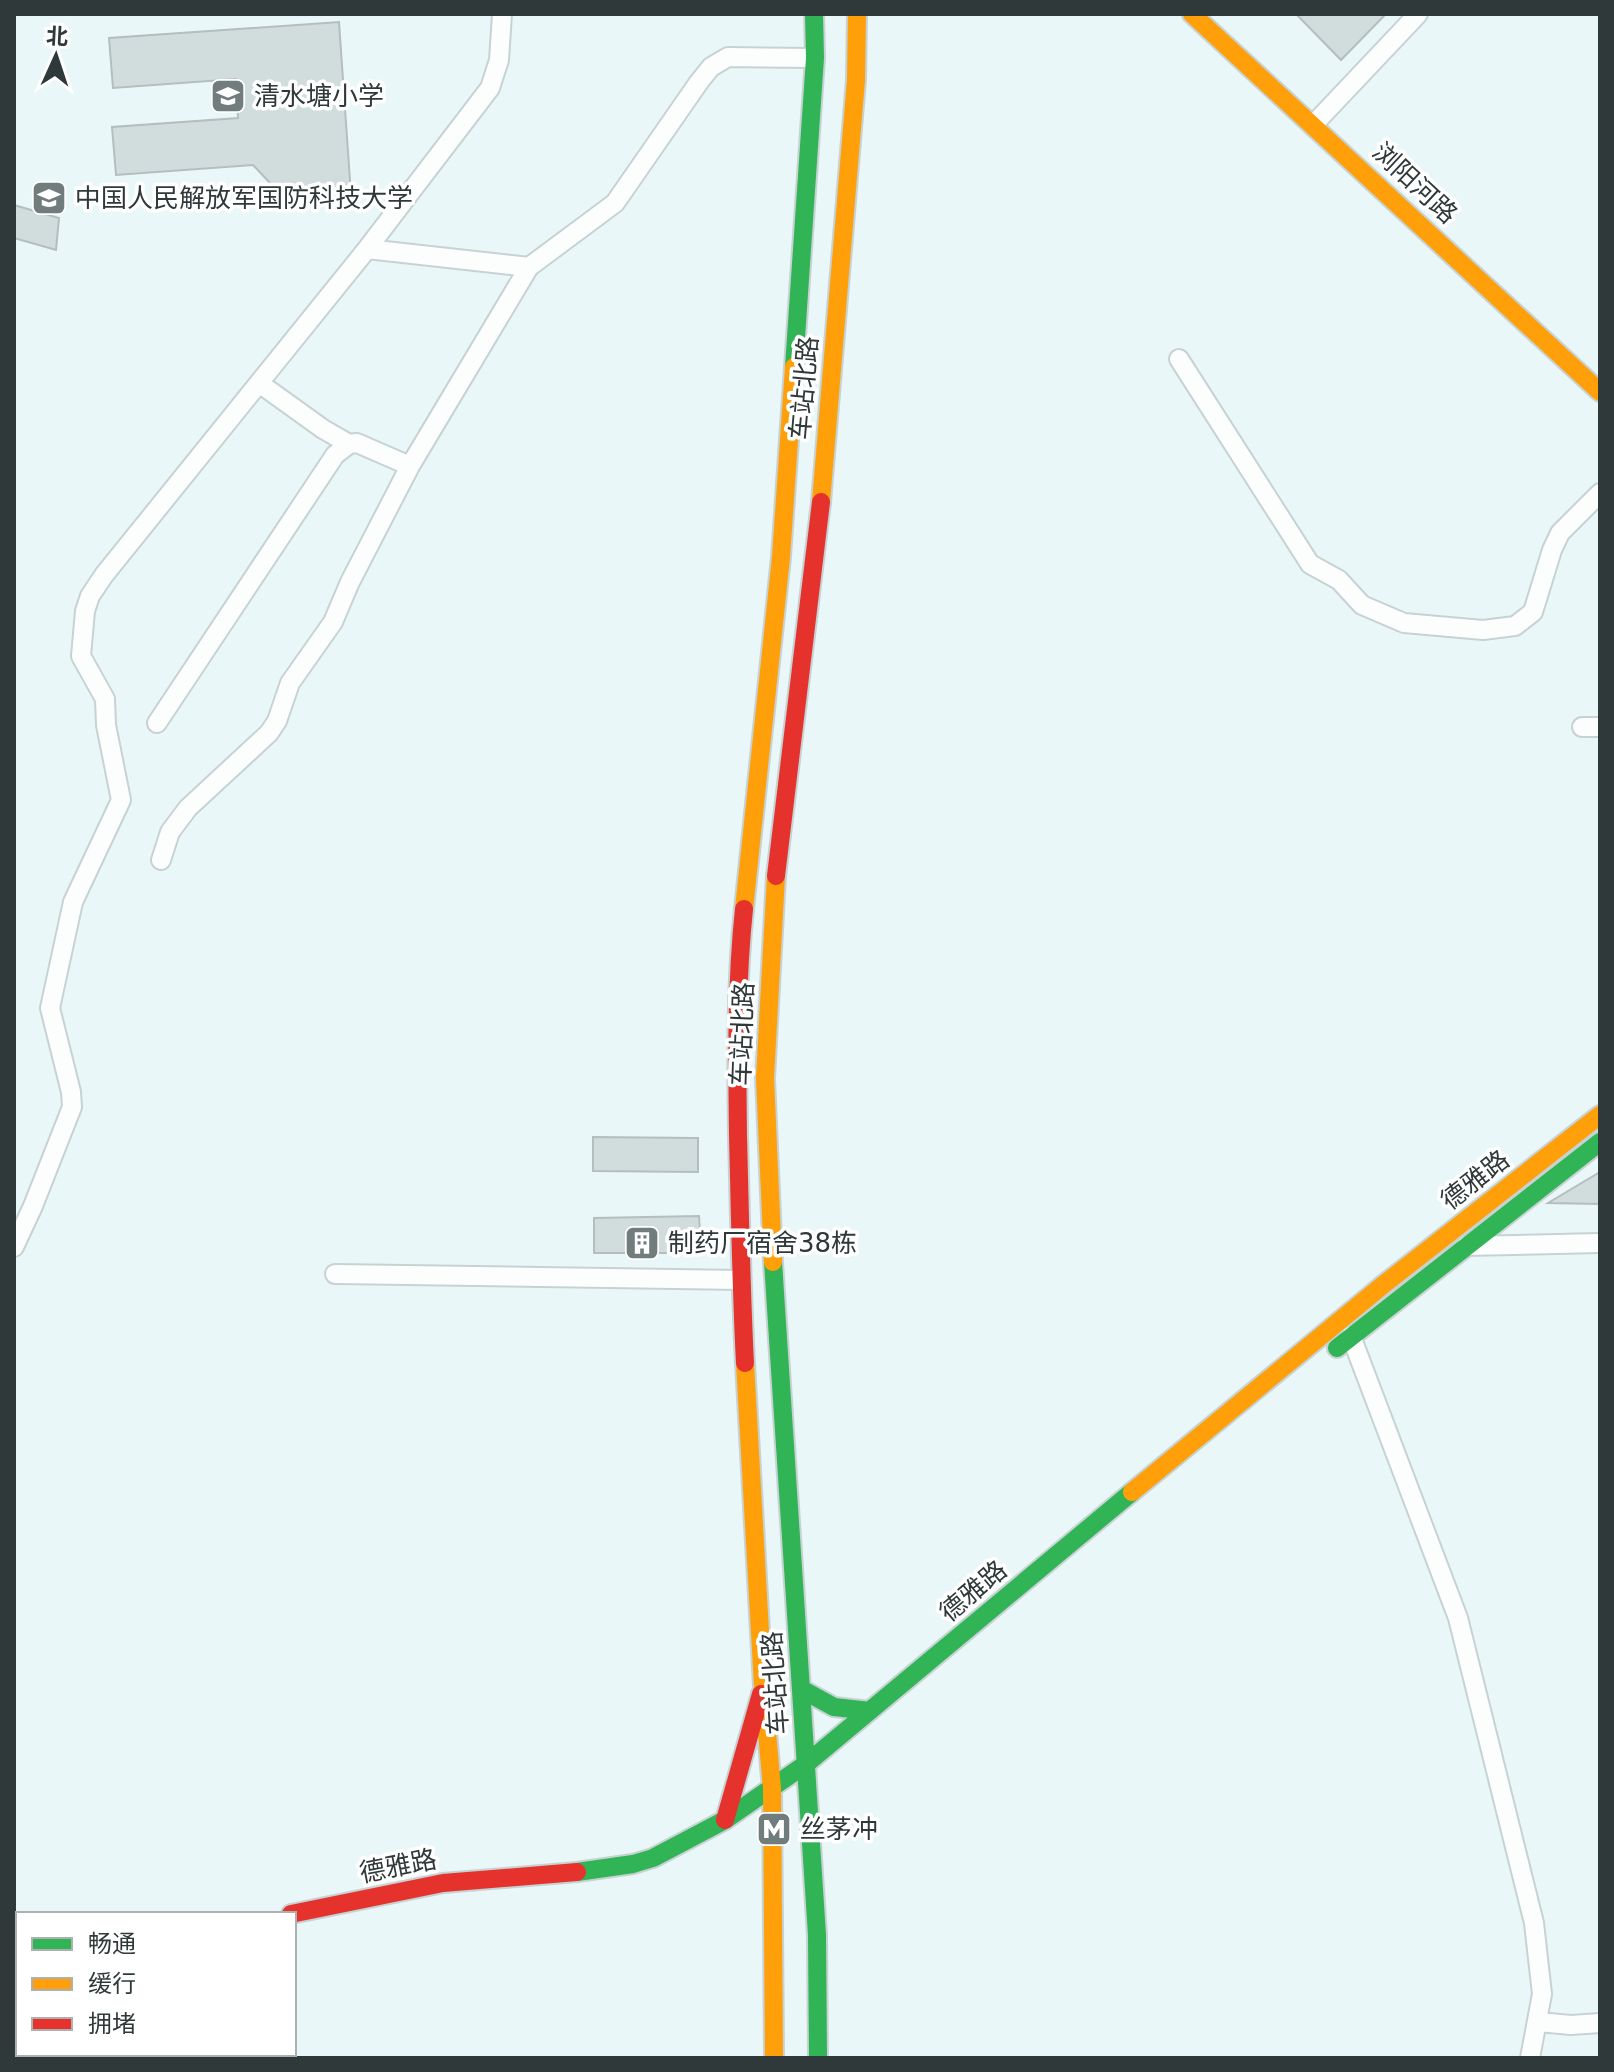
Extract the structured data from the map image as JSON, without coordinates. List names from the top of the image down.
{
  "streets": {
    "main road": ["浏阳河路", "车站北路", "德雅路"]
  },
  "crossings": [
    ["车站北路", "德雅路"]
  ],
  "places": {
    "school or university": ["清水塘小学", "中国人民解放军国防科技大学"],
    "building": ["制药厂宿舍38栋"],
    "metro station": ["丝茅冲"]
  },
  "legend": ["畅通", "缓行", "拥堵"],
  "north": "top"
}
